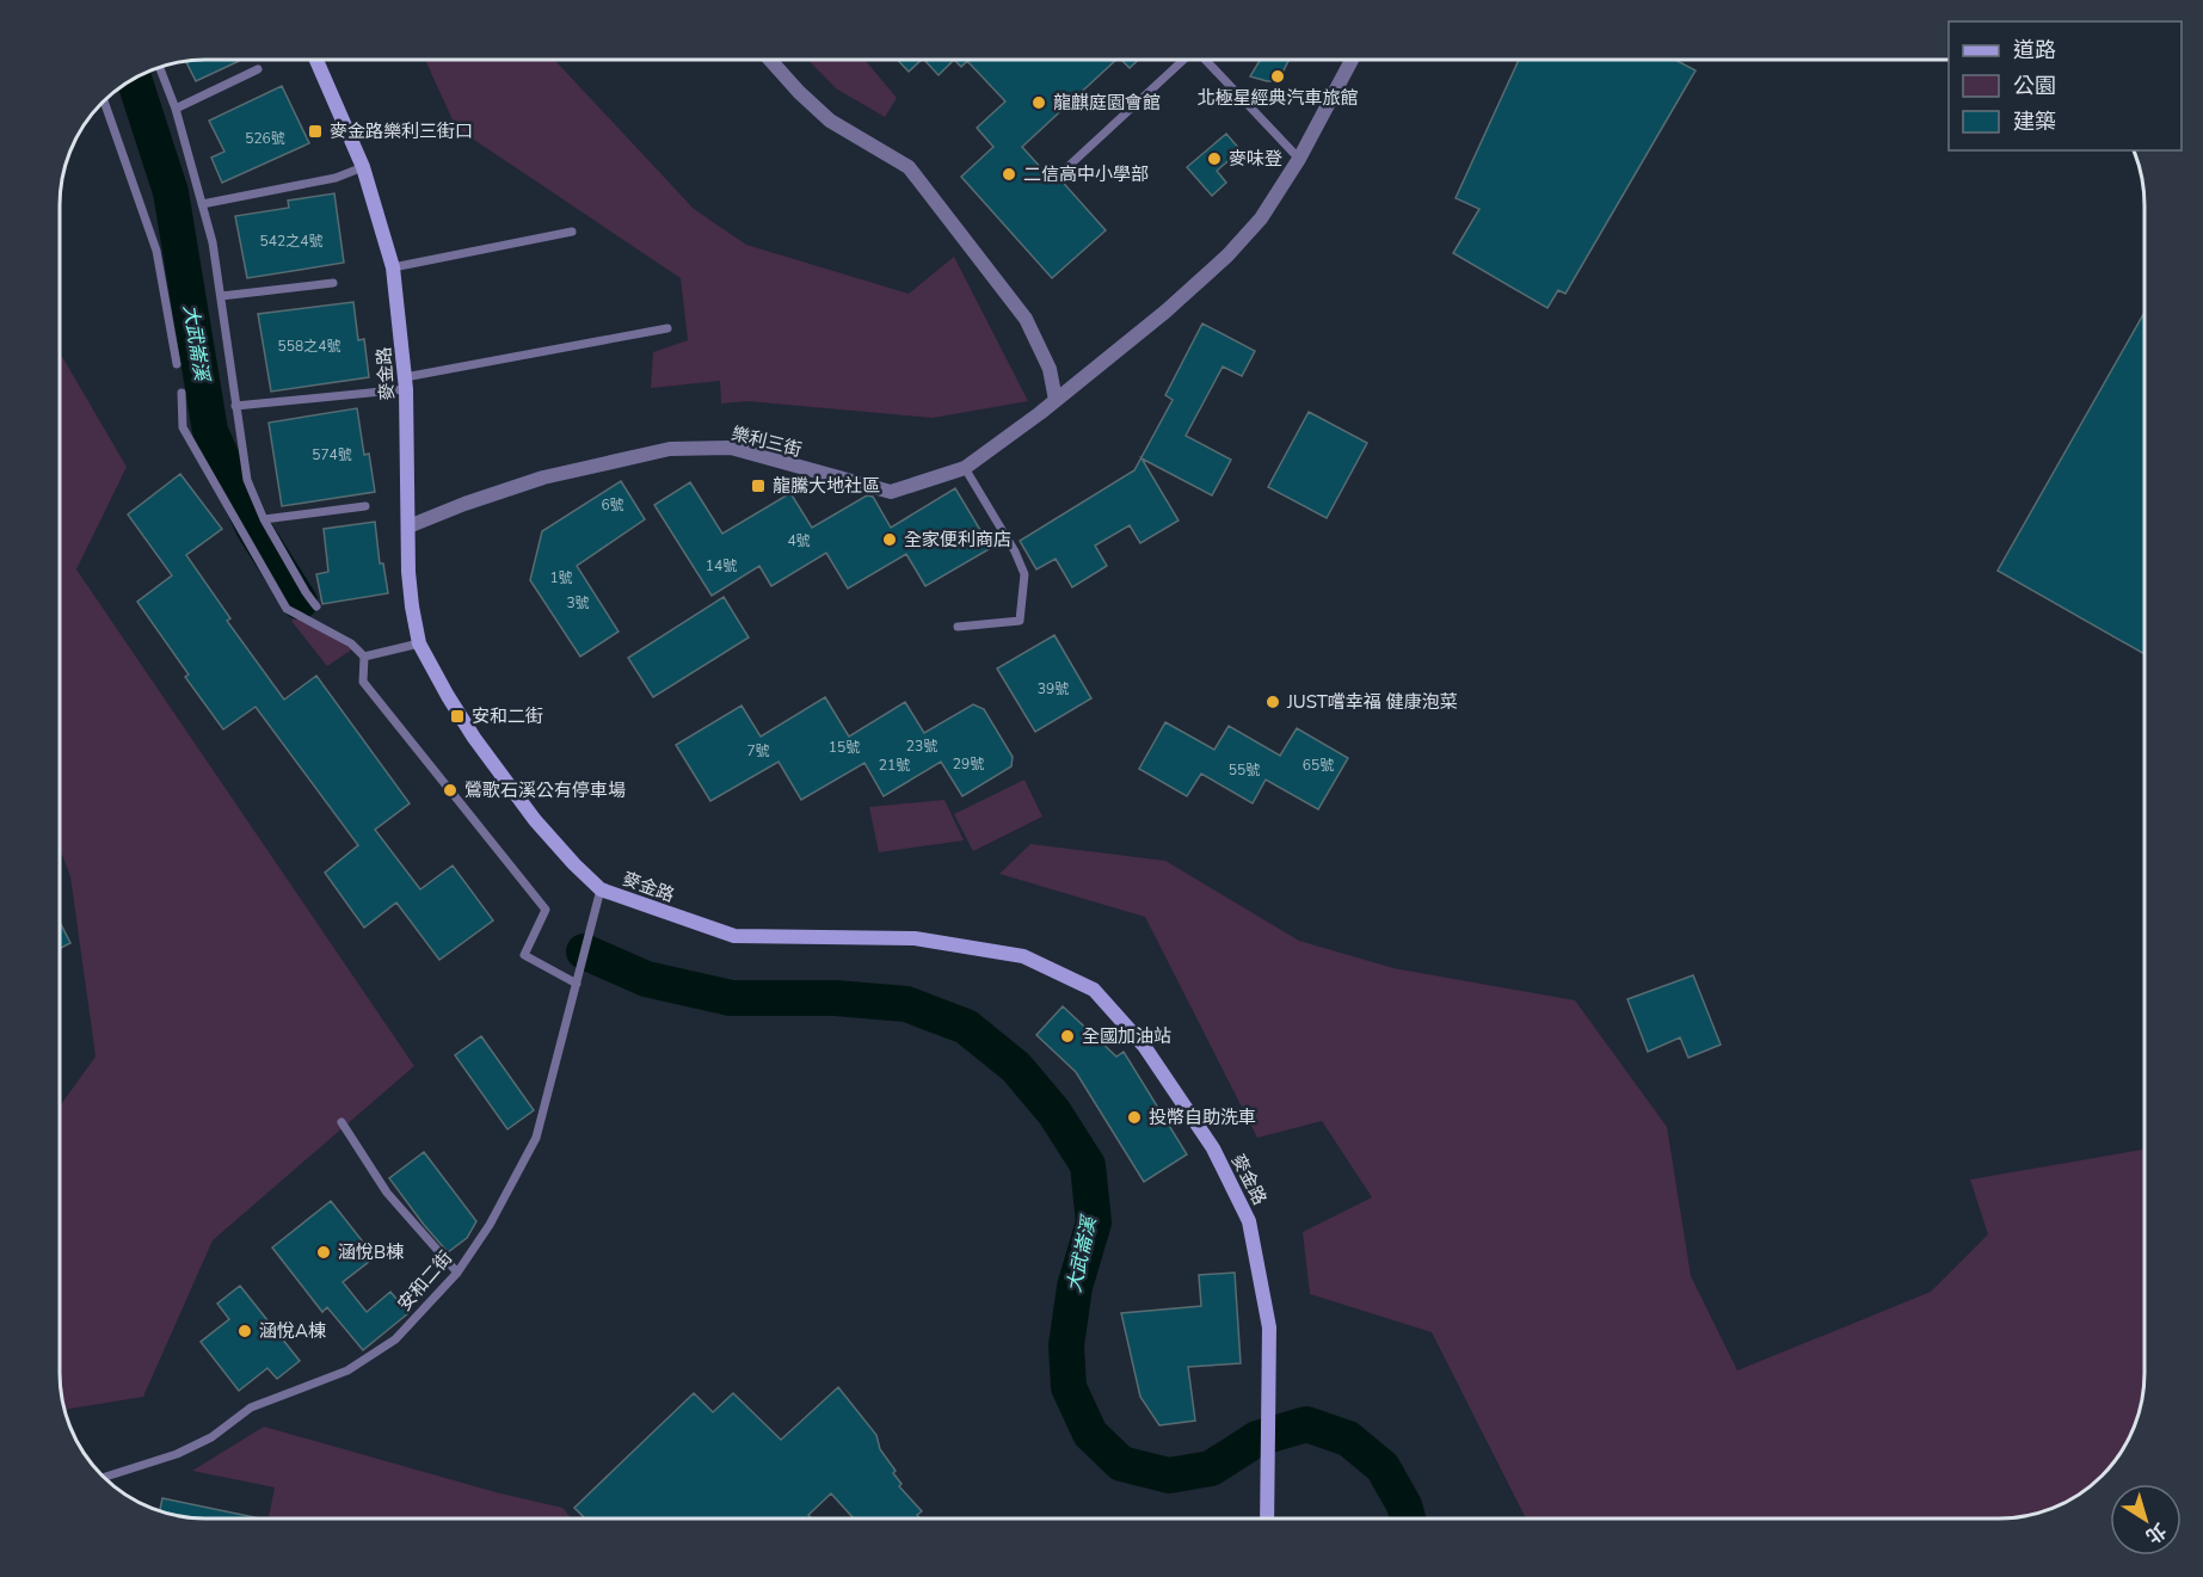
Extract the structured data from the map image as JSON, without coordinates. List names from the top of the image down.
{
  "streets": {
    "street": ["麥金路", "樂利三街"],
    "lane": ["安和二街"]
  },
  "crossings": [
    ["麥金路", "樂利三街"],
    ["麥金路", "安和二街"]
  ],
  "water": ["大武崙溪"],
  "places": {
    "other": [
      "北極星經典汽車旅館",
      "龍麒庭園會館",
      "麥味登",
      "二信高中小學部",
      "全家便利商店",
      "JUST嚐幸福 健康泡菜",
      "鶯歌石溪公有停車場",
      "全國加油站",
      "投幣自助洗車",
      "涵悅B棟",
      "涵悅A棟"
    ],
    "transit": ["麥金路樂利三街口", "龍騰大地社區", "安和二街"]
  },
  "house_numbers": [
    "526號",
    "542之4號",
    "558之4號",
    "574號",
    "6號",
    "4號",
    "14號",
    "1號",
    "3號",
    "39號",
    "23號",
    "15號",
    "7號",
    "29號",
    "21號",
    "65號",
    "55號"
  ],
  "legend": ["道路", "公園", "建築"],
  "north": "bottom right"
}
